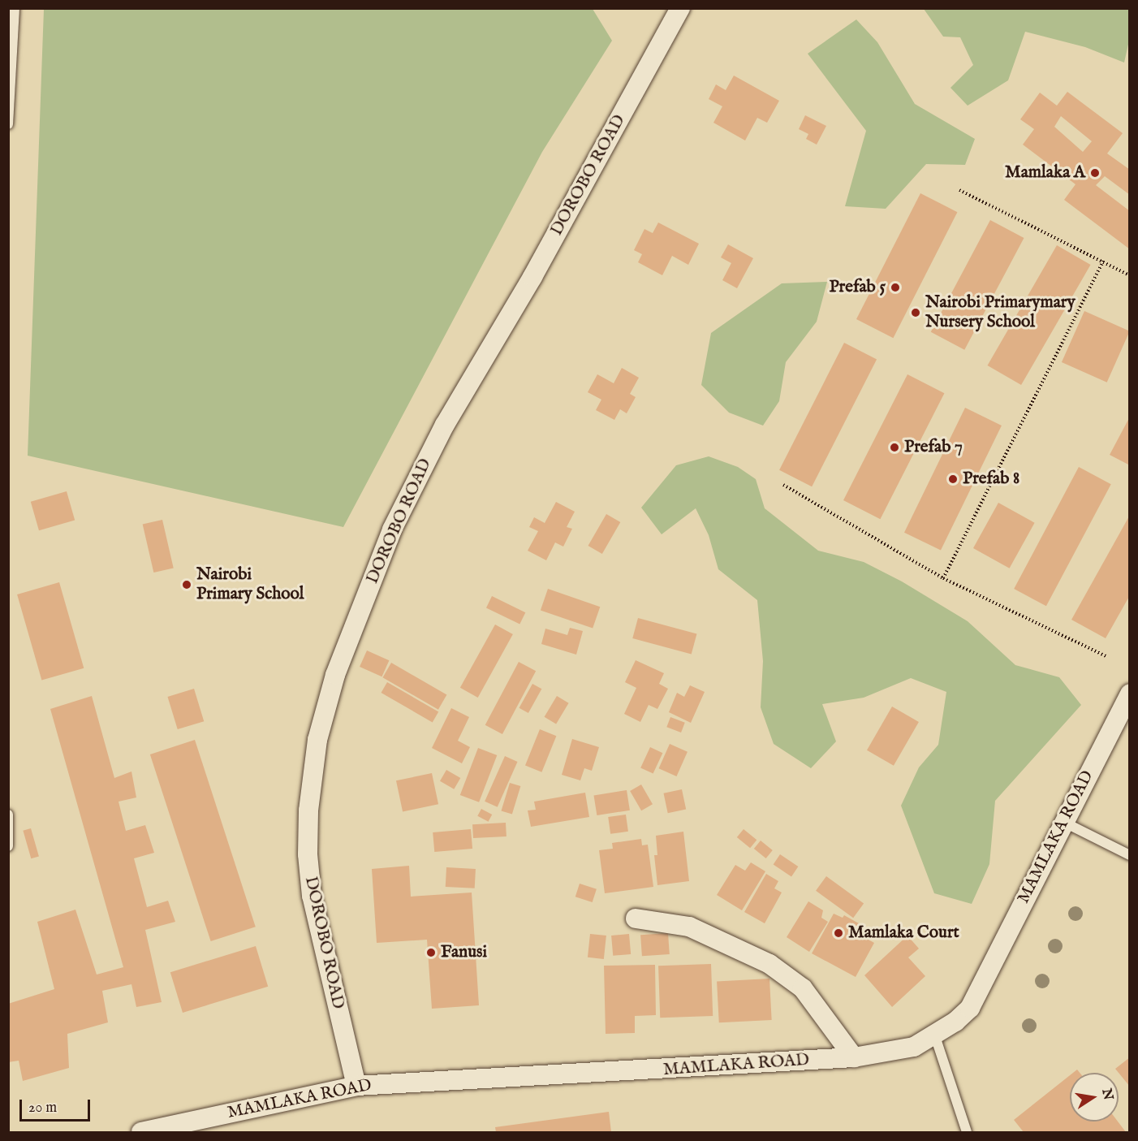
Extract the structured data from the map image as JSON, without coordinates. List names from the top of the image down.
{
  "streets": {
    "street": ["DOROBO ROAD", "MAMLAKA ROAD"]
  },
  "crossings": [
    ["DOROBO ROAD", "MAMLAKA ROAD"]
  ],
  "places": [
    "Mamlaka A",
    "Prefab 5",
    "Nairobi Primarymary Nursery School",
    "Prefab 7",
    "Prefab 8",
    "Nairobi Primary School",
    "Mamlaka Court",
    "Fanusi"
  ],
  "scale_bar": "20 m",
  "north": "right"
}
